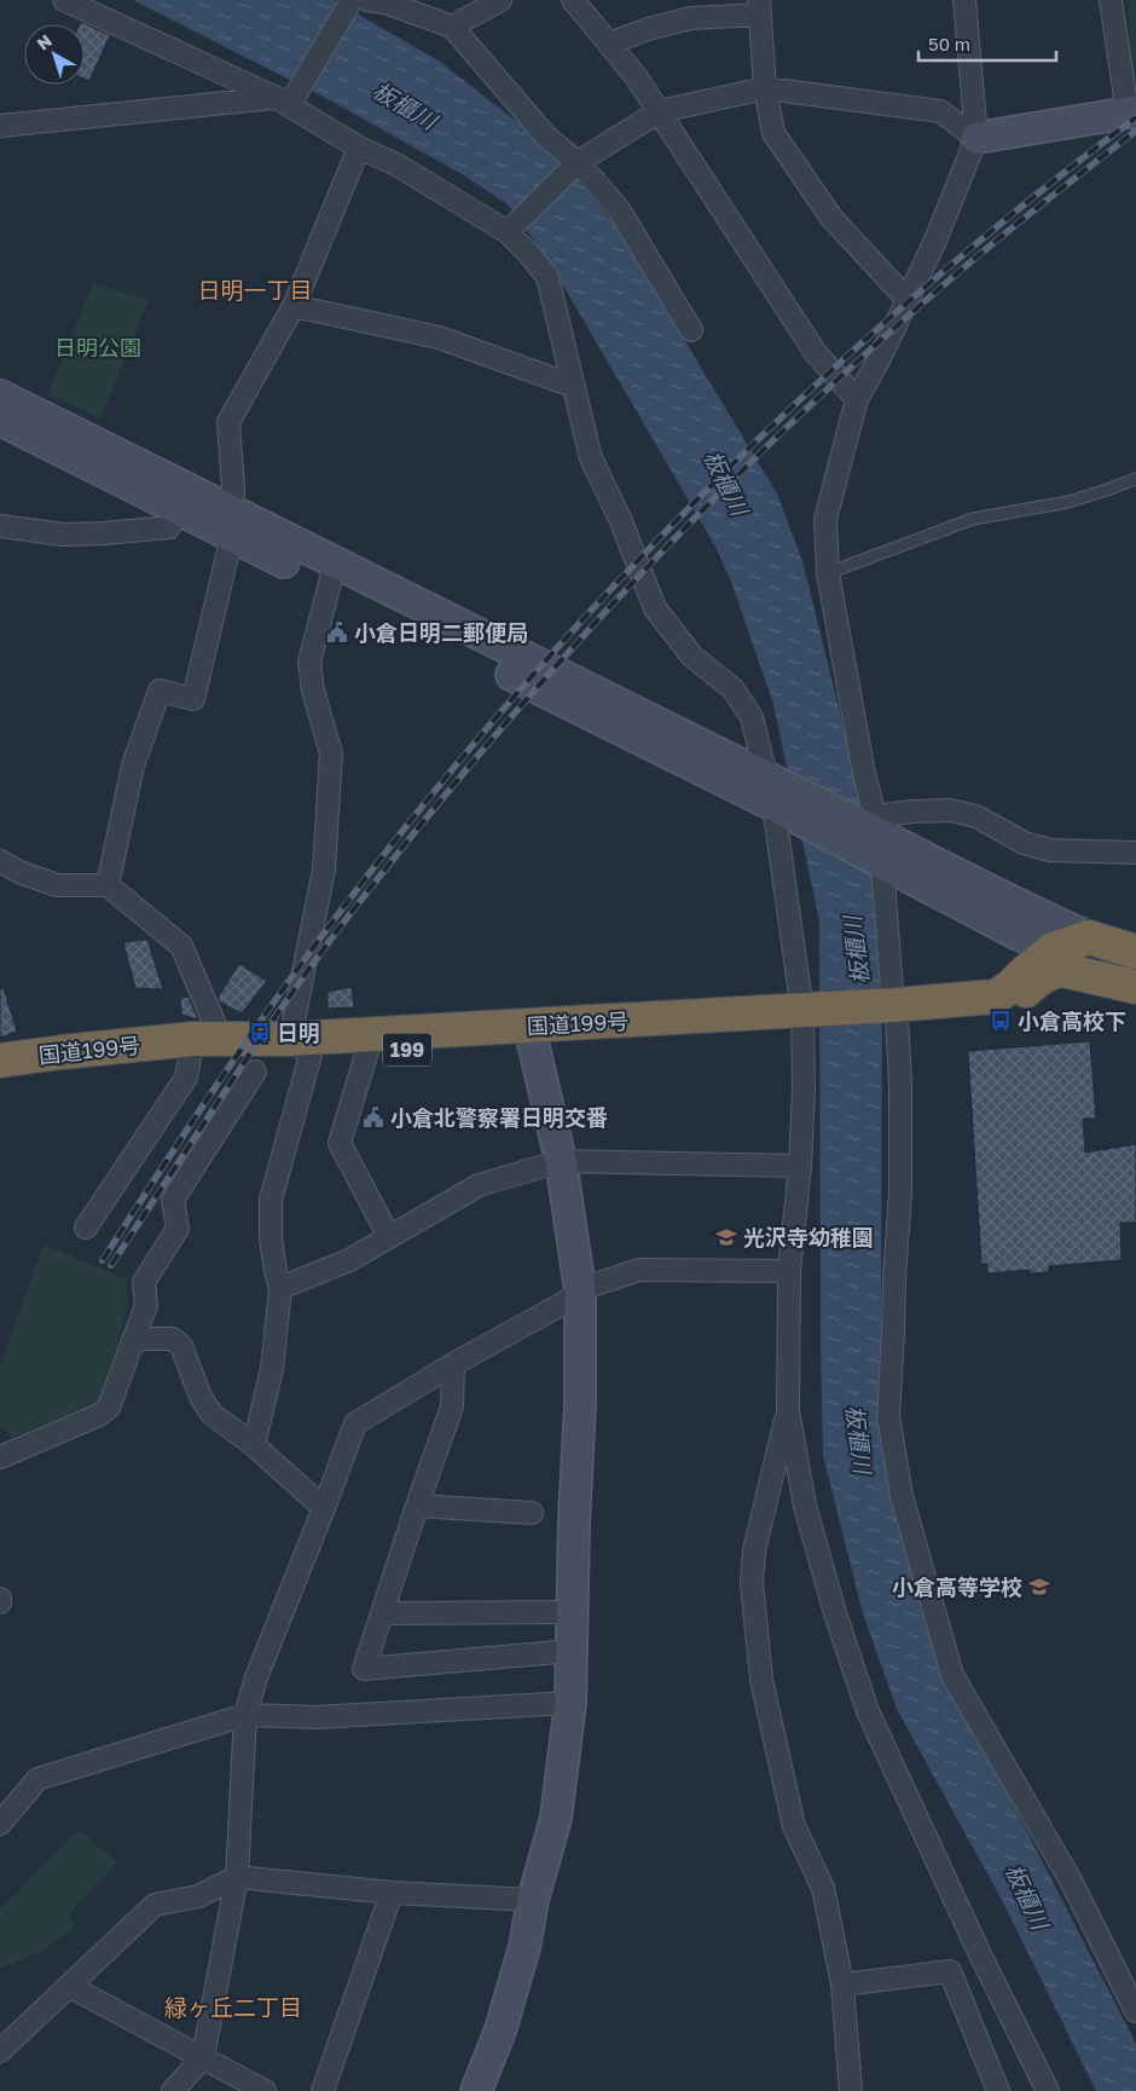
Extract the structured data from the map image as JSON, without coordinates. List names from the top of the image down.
{
  "streets": {
    "highway": ["国道199号", "199"]
  },
  "districts": ["日明一丁目", "緑ヶ丘二丁目"],
  "water": ["板櫃川"],
  "parks": ["日明公園"],
  "places": {
    "public building": ["小倉日明二郵便局", "小倉北警察署日明交番"],
    "bus stop": ["小倉高校下", "日明"],
    "school or university": ["光沢寺幼稚園", "小倉高等学校"]
  },
  "scale_bar": "50 m",
  "north": "top left"
}
